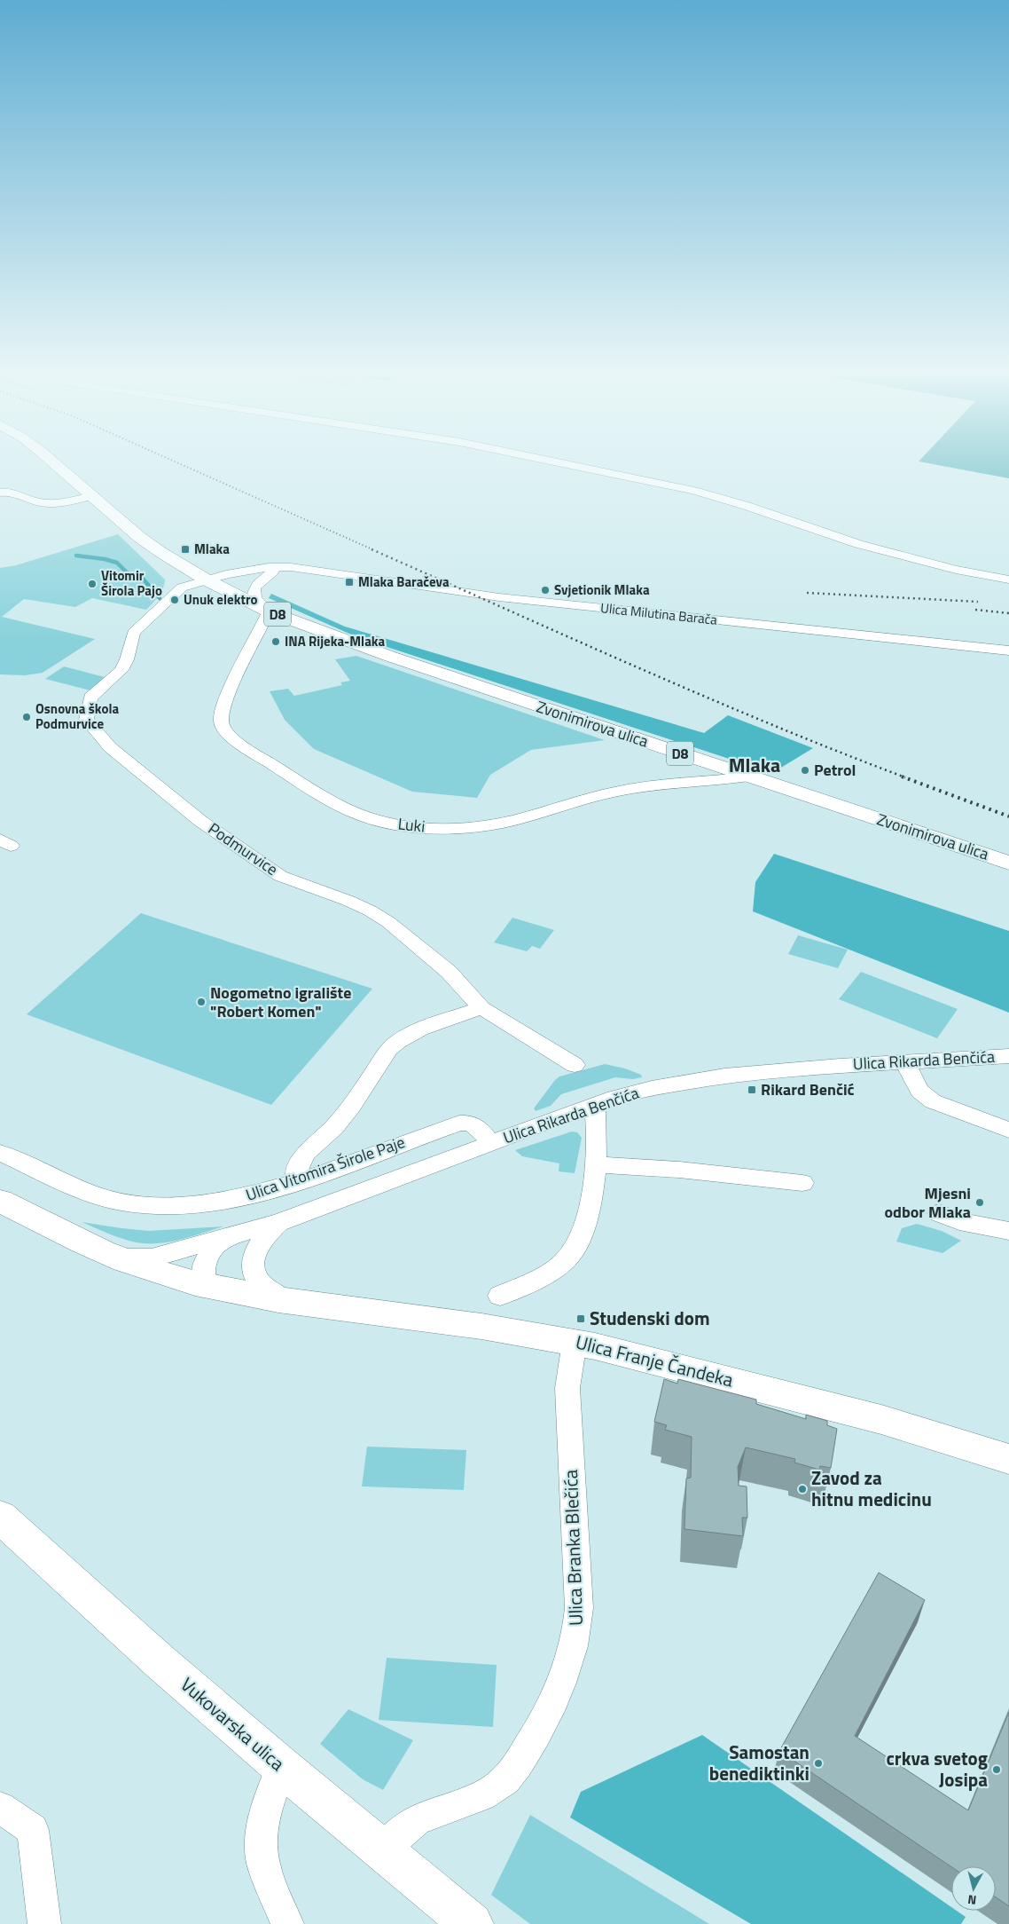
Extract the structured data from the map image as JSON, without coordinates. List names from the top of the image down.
{
  "streets": {
    "main road": [
      "D8",
      "Zvonimirova ulica",
      "Ulica Franje Čandeka",
      "Vukovarska ulica"
    ],
    "street": [
      "Ulica Milutina Barača",
      "Luki",
      "Podmurvice",
      "Ulica Rikarda Benčića",
      "Ulica Vitomira Širole Paje",
      "Ulica Branka Blečića"
    ]
  },
  "crossings": [
    ["D8", "Ulica Milutina Barača"],
    ["D8", "Zvonimirova ulica"],
    ["D8", "Podmurvice"],
    ["Ulica Milutina Barača", "Zvonimirova ulica"],
    ["Ulica Milutina Barača", "Podmurvice"],
    ["Zvonimirova ulica", "Luki"],
    ["Zvonimirova ulica", "Podmurvice"],
    ["Ulica Rikarda Benčića", "Ulica Vitomira Širole Paje"],
    ["Ulica Rikarda Benčića", "Ulica Franje Čandeka"],
    ["Ulica Franje Čandeka", "Ulica Branka Blečića"],
    ["Ulica Branka Blečića", "Vukovarska ulica"]
  ],
  "districts": ["Mlaka"],
  "places": {
    "transit": [
      "Mlaka",
      "Mlaka Baračeva",
      "Rikard Benčić",
      "Studenski dom"
    ],
    "other": [
      "Vitomir Širola Pajo",
      "Svjetionik Mlaka",
      "Unuk elektro",
      "INA Rijeka-Mlaka",
      "Osnovna škola Podmurvice",
      "Petrol",
      "Nogometno igralište \"Robert Komen\"",
      "Mjesni odbor Mlaka",
      "Zavod za hitnu medicinu",
      "Samostan benediktinki",
      "crkva svetog Josipa"
    ]
  },
  "north": "bottom"
}
